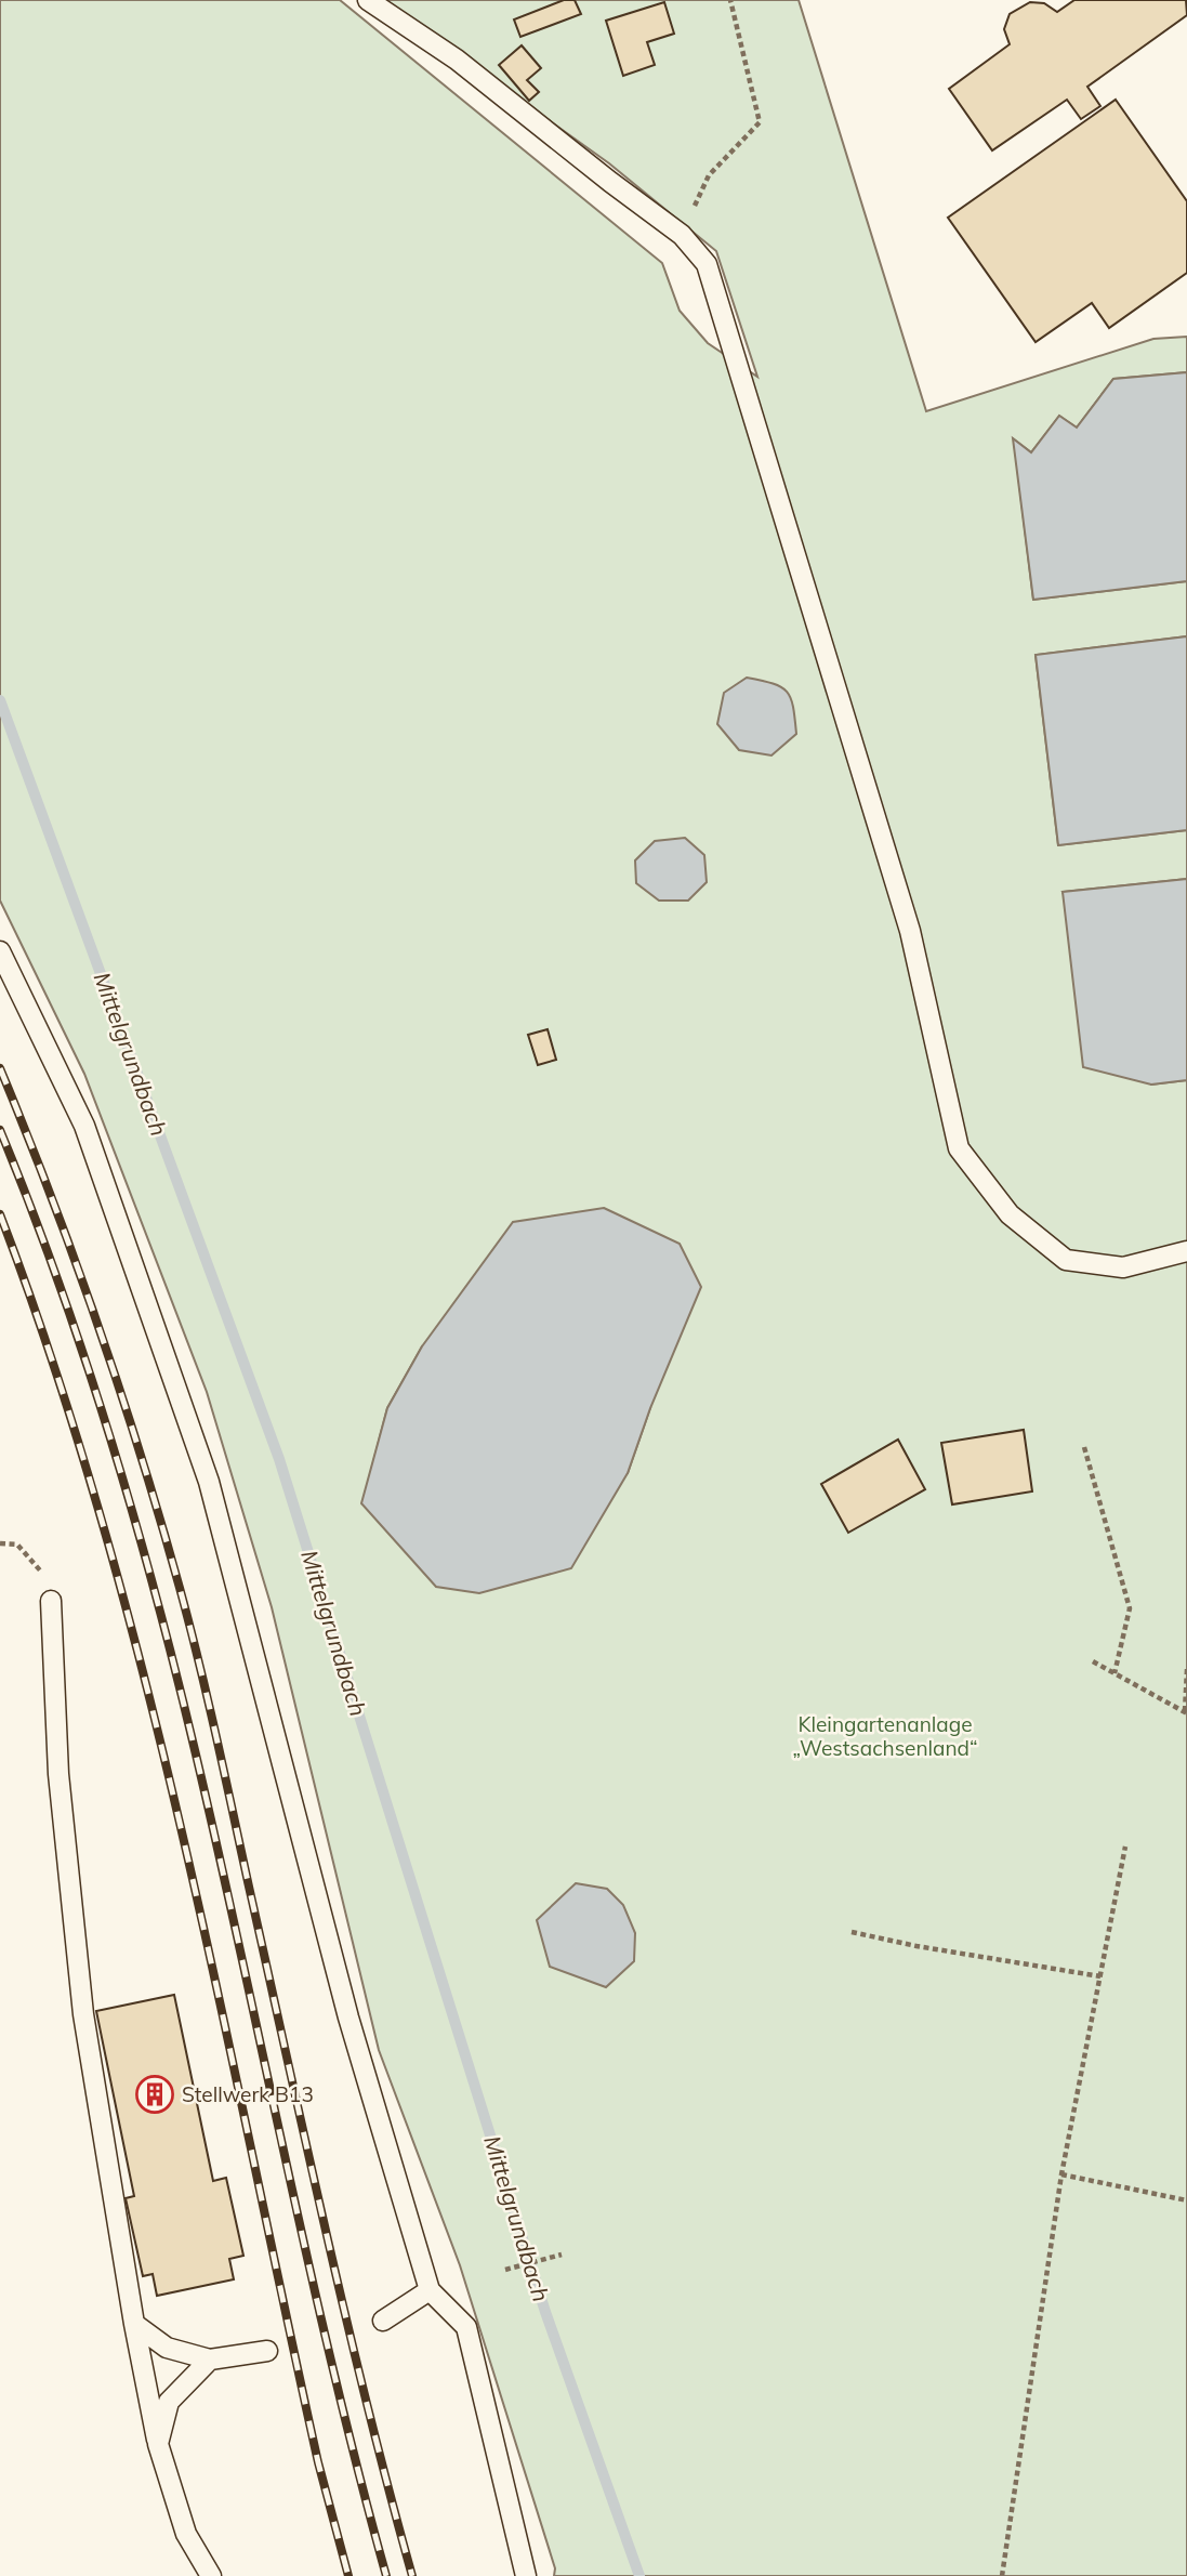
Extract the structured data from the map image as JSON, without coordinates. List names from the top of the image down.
{
  "water": ["Mittelgrundbach"],
  "parks": ["Kleingartenanlage „Westsachsenland“"],
  "places": {
    "building": ["Stellwerk B13"]
  }
}
